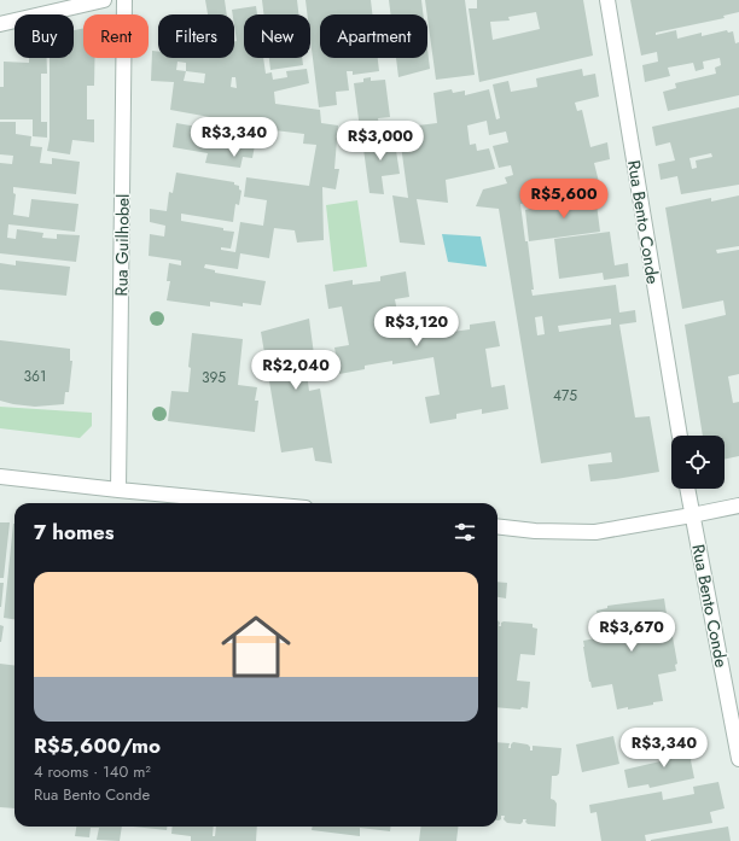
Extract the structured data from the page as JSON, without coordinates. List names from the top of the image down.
{
  "streets": {
    "street": ["Rua Bento Conde", "Rua Guilhobel"]
  },
  "house_numbers": ["361", "395", "475"],
  "page": {
    "chip": [
      "Buy",
      "Rent",
      "Filters",
      "New",
      "Apartment"
    ],
    "price": [
      "R$3,340",
      "R$3,000",
      "R$5,600",
      "R$3,120",
      "R$2,040",
      "R$3,670",
      "R$3,340"
    ],
    "heading": "7 homes",
    "list": [
      {
        "name": "R$5,600/mo",
        "note": "4 rooms · 140 m² · Rua Bento Conde"
      }
    ]
  }
}
